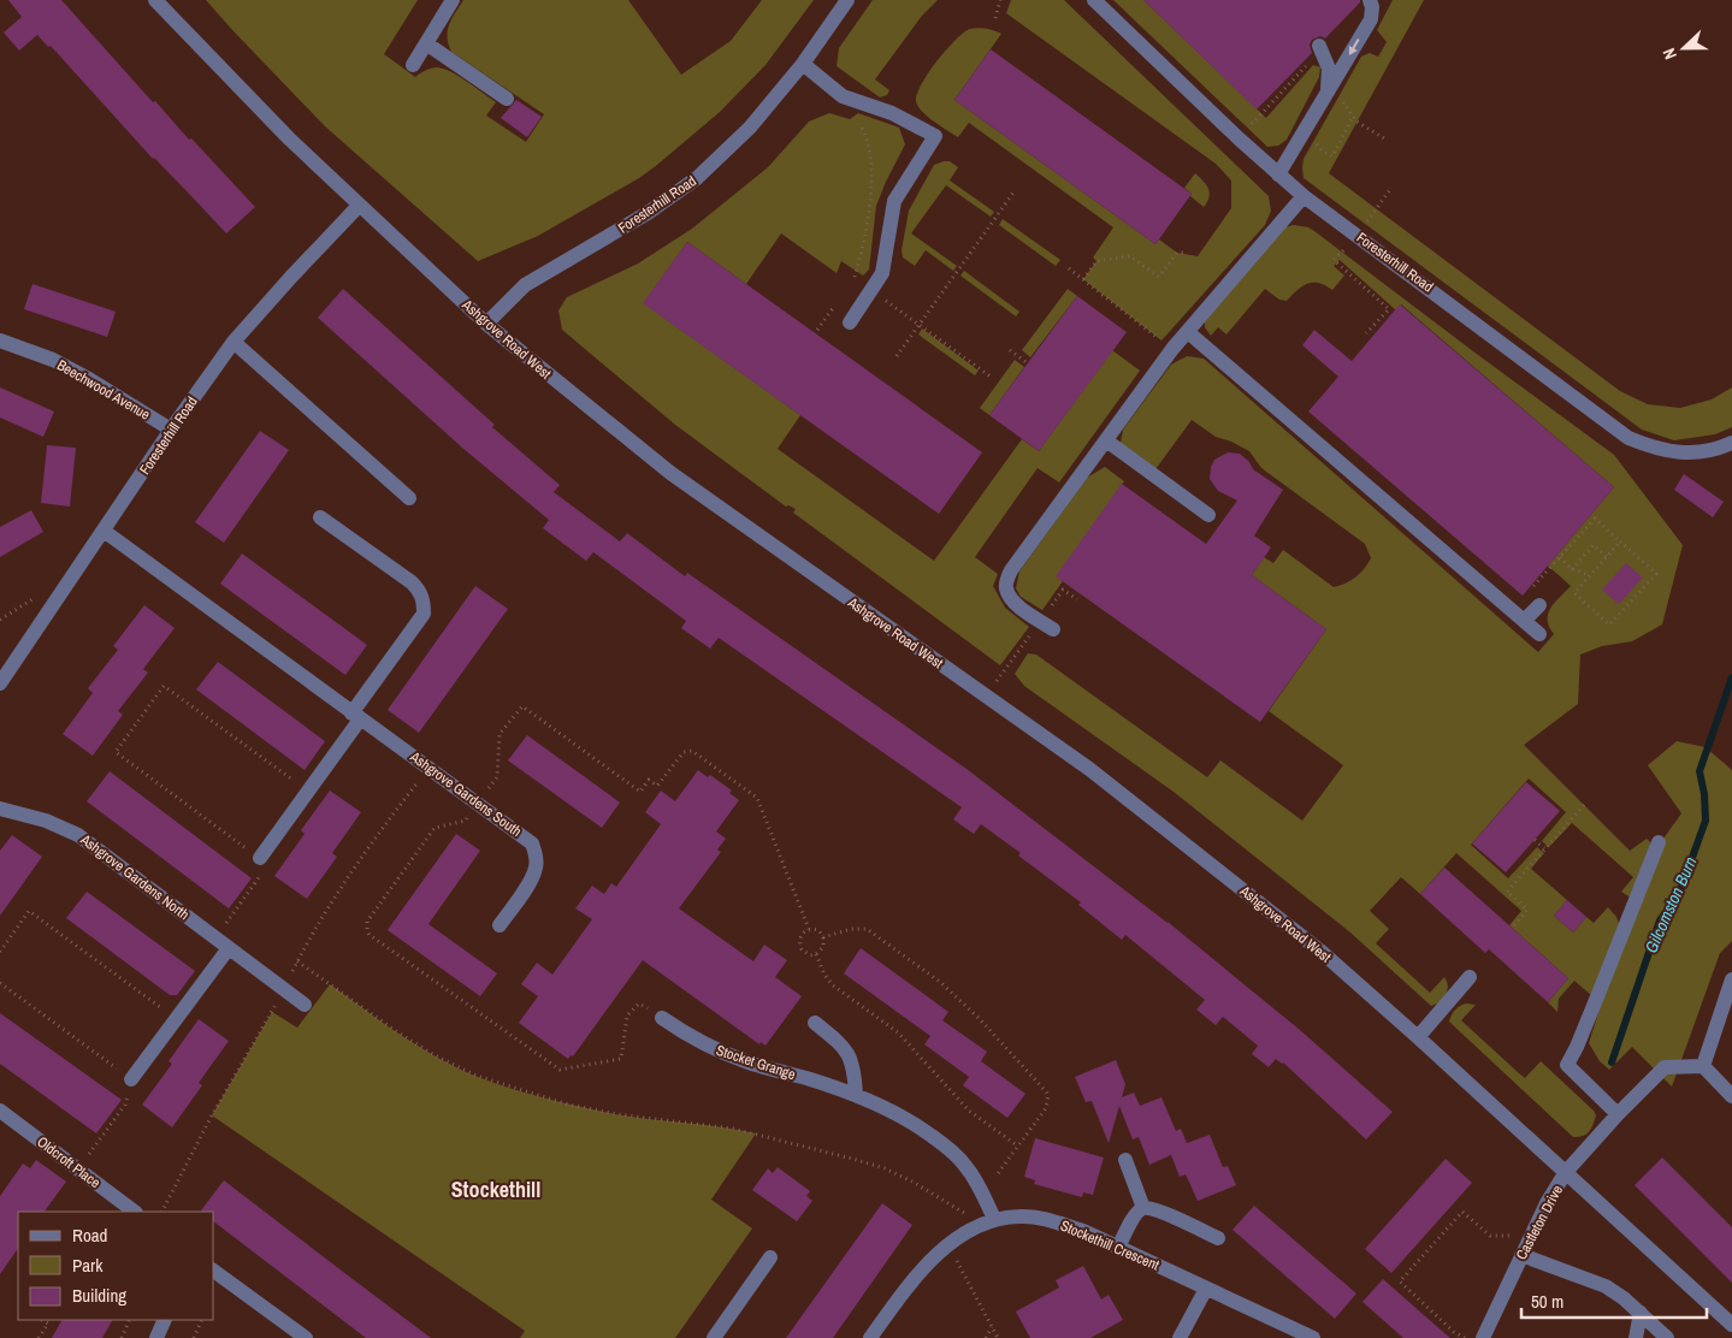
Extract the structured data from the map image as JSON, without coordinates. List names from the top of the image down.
{
  "streets": {
    "street": [
      "Foresterhill Road",
      "Ashgrove Road West",
      "Beechwood Avenue",
      "Ashgrove Gardens South",
      "Ashgrove Gardens North",
      "Stocket Grange",
      "Oldcroft Place",
      "Castleton Drive",
      "Stockethill Crescent"
    ]
  },
  "crossings": [
    ["Foresterhill Road", "Ashgrove Road West"],
    ["Foresterhill Road", "Beechwood Avenue"],
    ["Foresterhill Road", "Ashgrove Gardens South"],
    ["Ashgrove Road West", "Castleton Drive"],
    ["Stocket Grange", "Stockethill Crescent"]
  ],
  "districts": ["Stockethill"],
  "water": ["Gilcomston Burn"],
  "legend": ["Road", "Park", "Building"],
  "scale_bar": "50 m",
  "north": "left"
}
